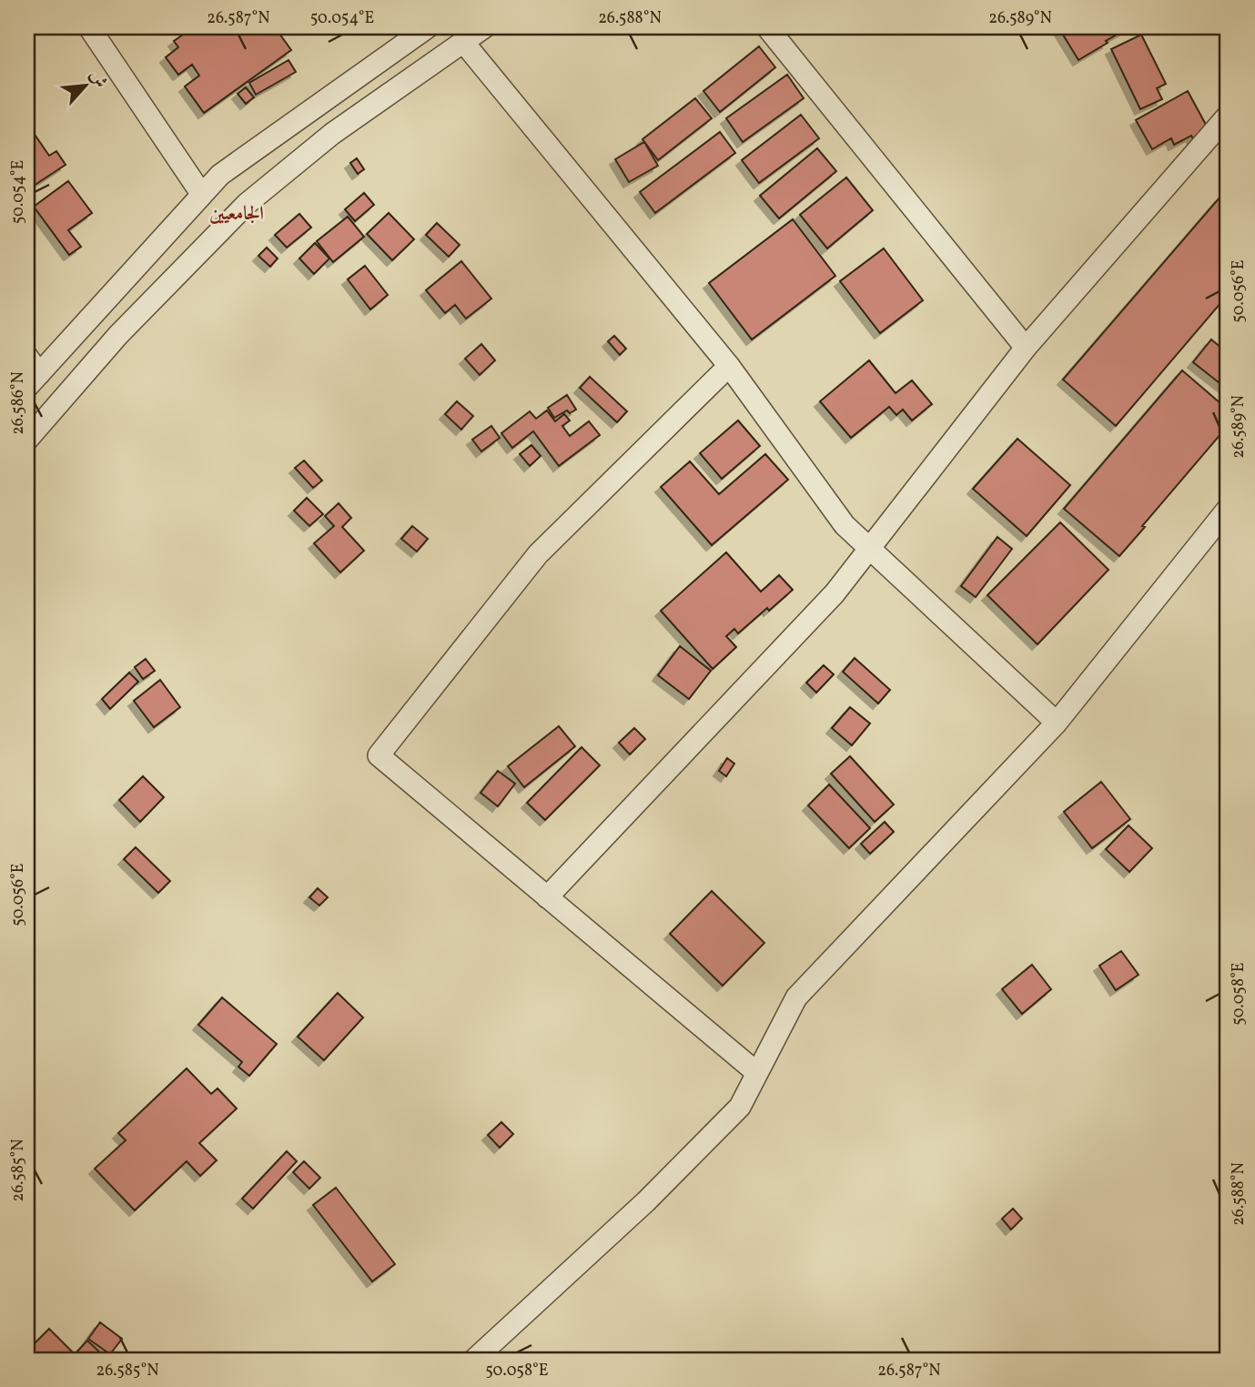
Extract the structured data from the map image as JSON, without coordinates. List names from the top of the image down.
{
  "districts": ["الجامعيين"],
  "north": "top right",
  "coordinates": [
    "26.587°N",
    "50.054°E",
    "26.588°N",
    "26.589°N",
    "50.056°E",
    "26.586°N",
    "50.058°E",
    "26.585°N"
  ]
}
